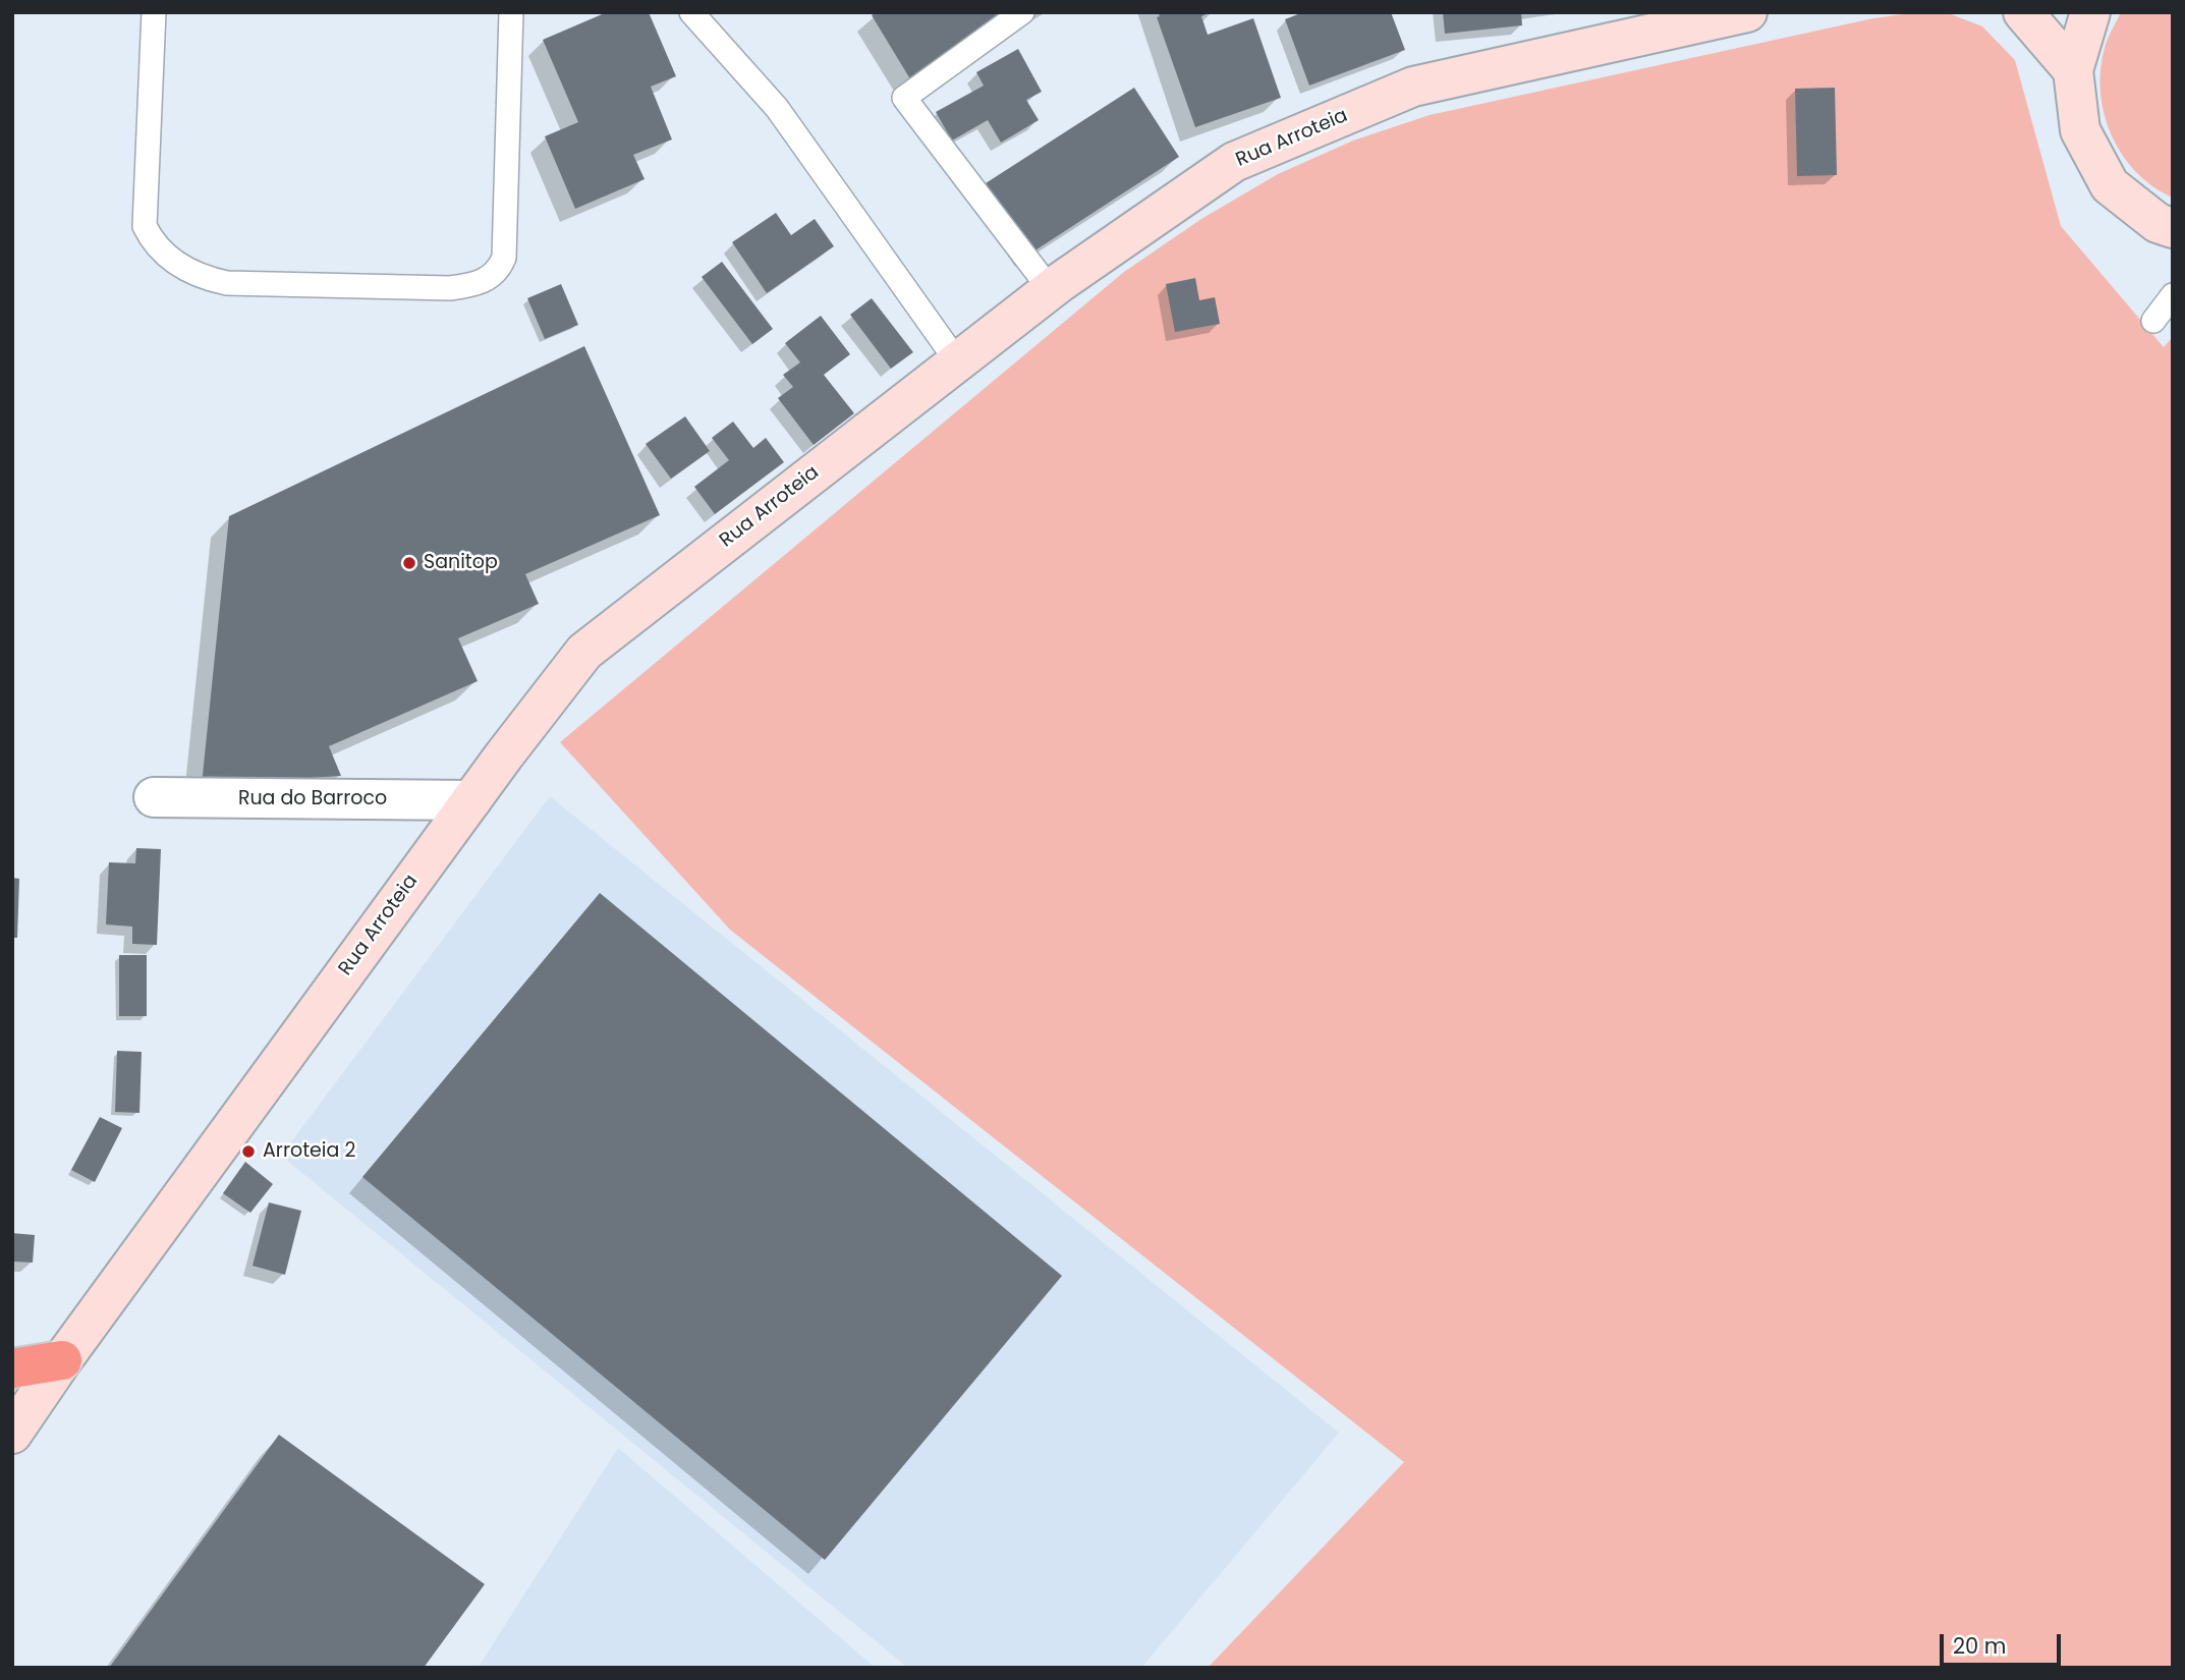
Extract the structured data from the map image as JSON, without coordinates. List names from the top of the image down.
{
  "streets": {
    "street": ["Rua Arroteia", "Rua do Barroco"]
  },
  "crossings": [
    ["Rua Arroteia", "Rua do Barroco"]
  ],
  "places": ["Sanitop", "Arroteia 2"],
  "scale_bar": "20 m"
}
